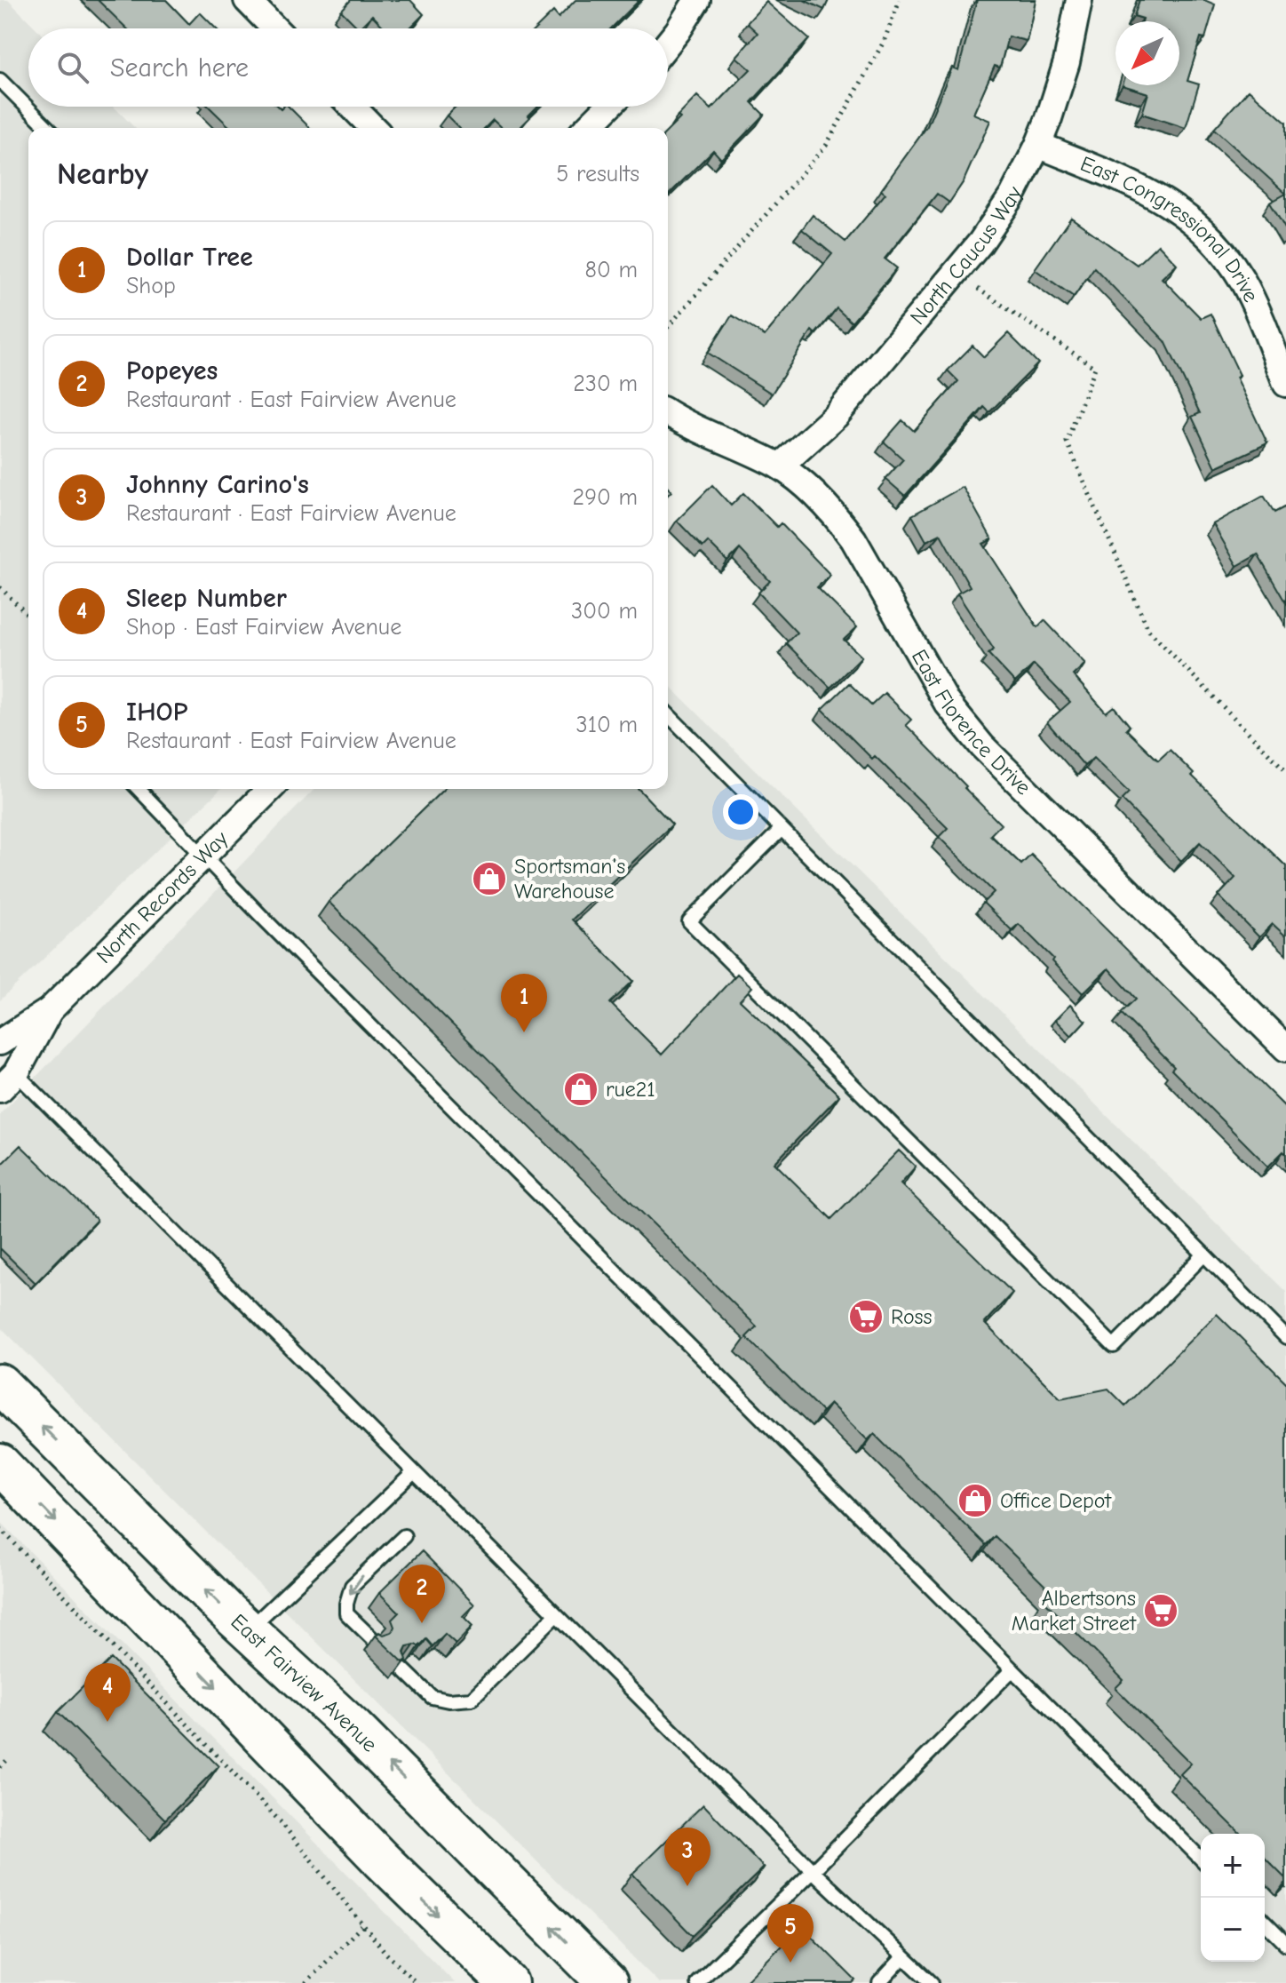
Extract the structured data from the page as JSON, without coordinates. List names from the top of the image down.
{
  "streets": {
    "main road": ["East Fairview Avenue"],
    "street": [
      "East Congressional Drive",
      "North Caucus Way",
      "East Florence Drive",
      "North Records Way"
    ]
  },
  "crossings": [
    ["East Congressional Drive", "North Caucus Way"],
    ["North Caucus Way", "East Florence Drive"]
  ],
  "places": {
    "shop": ["Sportsman's Warehouse", "rue21", "Office Depot"],
    "supermarket": ["Ross", "Albertsons Market Street"]
  },
  "north": "bottom left",
  "page": {
    "search": "Search here",
    "heading": ["Nearby", "5 results"],
    "list": [
      {
        "mark": "1",
        "name": "Dollar Tree",
        "note": "Shop",
        "value": "80 m"
      },
      {
        "mark": "2",
        "name": "Popeyes",
        "note": "Restaurant · East Fairview Avenue",
        "value": "230 m"
      },
      {
        "mark": "3",
        "name": "Johnny Carino's",
        "note": "Restaurant · East Fairview Avenue",
        "value": "290 m"
      },
      {
        "mark": "4",
        "name": "Sleep Number",
        "note": "Shop · East Fairview Avenue",
        "value": "300 m"
      },
      {
        "mark": "5",
        "name": "IHOP",
        "note": "Restaurant · East Fairview Avenue",
        "value": "310 m"
      }
    ],
    "pins": [
      "1",
      "2",
      "4",
      "3",
      "5"
    ],
    "map_buttons": ["+", "−"]
  }
}
